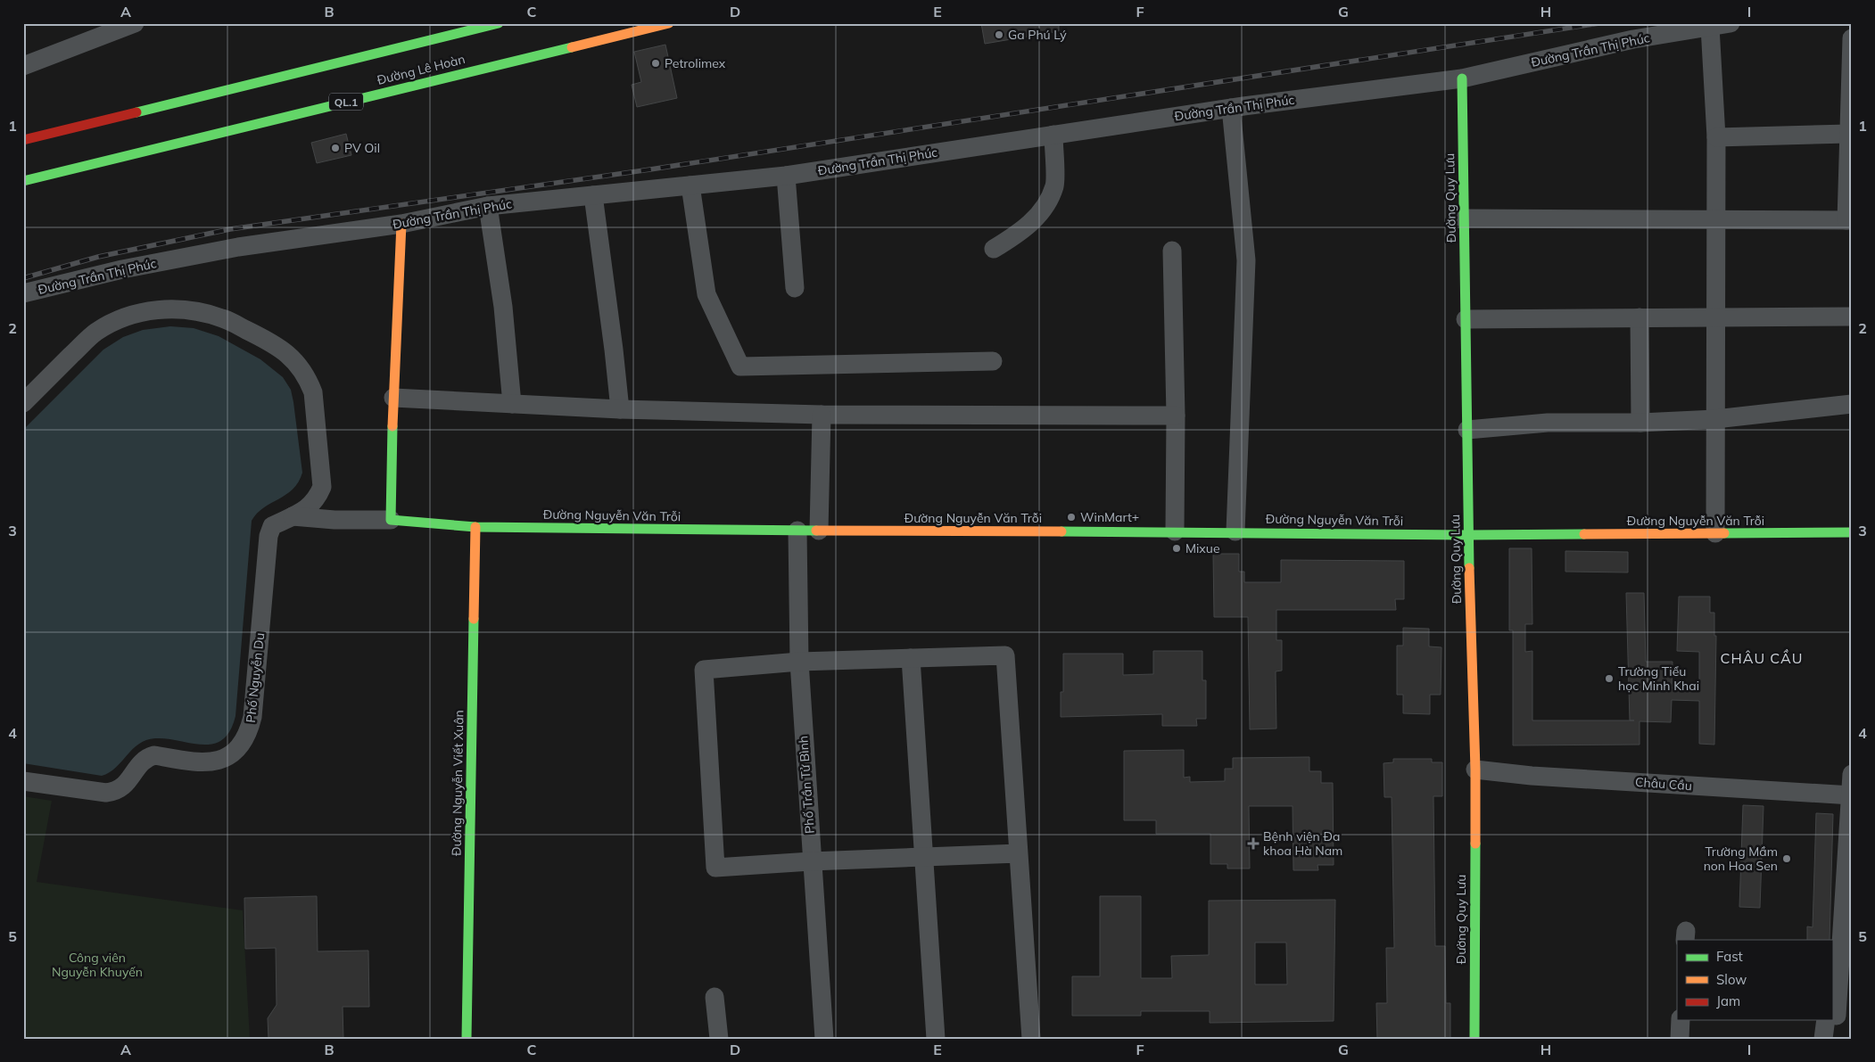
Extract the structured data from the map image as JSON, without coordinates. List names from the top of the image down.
{
  "streets": {
    "street": [
      "Đường Trần Thị Phúc",
      "Đường Lê Hoàn",
      "QL.1",
      "Đường Quy Lưu",
      "Đường Nguyễn Văn Trỗi",
      "Phố Nguyễn Du",
      "Đường Nguyễn Viết Xuân",
      "Châu Cầu",
      "Phố Trần Tử Bình"
    ]
  },
  "crossings": [
    ["Đường Trần Thị Phúc", "Đường Quy Lưu"],
    ["Đường Quy Lưu", "Đường Nguyễn Văn Trỗi"],
    ["Đường Quy Lưu", "Châu Cầu"],
    ["Đường Nguyễn Văn Trỗi", "Đường Nguyễn Viết Xuân"],
    ["Đường Nguyễn Văn Trỗi", "Phố Trần Tử Bình"]
  ],
  "districts": ["CHÂU CẦU"],
  "parks": ["Công viên Nguyễn Khuyến"],
  "places": {
    "other": [
      "Ga Phú Lý",
      "Petrolimex",
      "PV Oil",
      "WinMart+",
      "Mixue",
      "Trường Tiểu học Minh Khai",
      "Trường Mầm non Hoa Sen"
    ],
    "health": ["Bệnh viện Đa khoa Hà Nam"]
  },
  "legend": ["Fast", "Slow", "Jam"],
  "grid": {
    "columns": [
      "A",
      "B",
      "C",
      "D",
      "E",
      "F",
      "G",
      "H",
      "I"
    ],
    "rows": [
      "1",
      "2",
      "3",
      "4",
      "5"
    ]
  }
}
